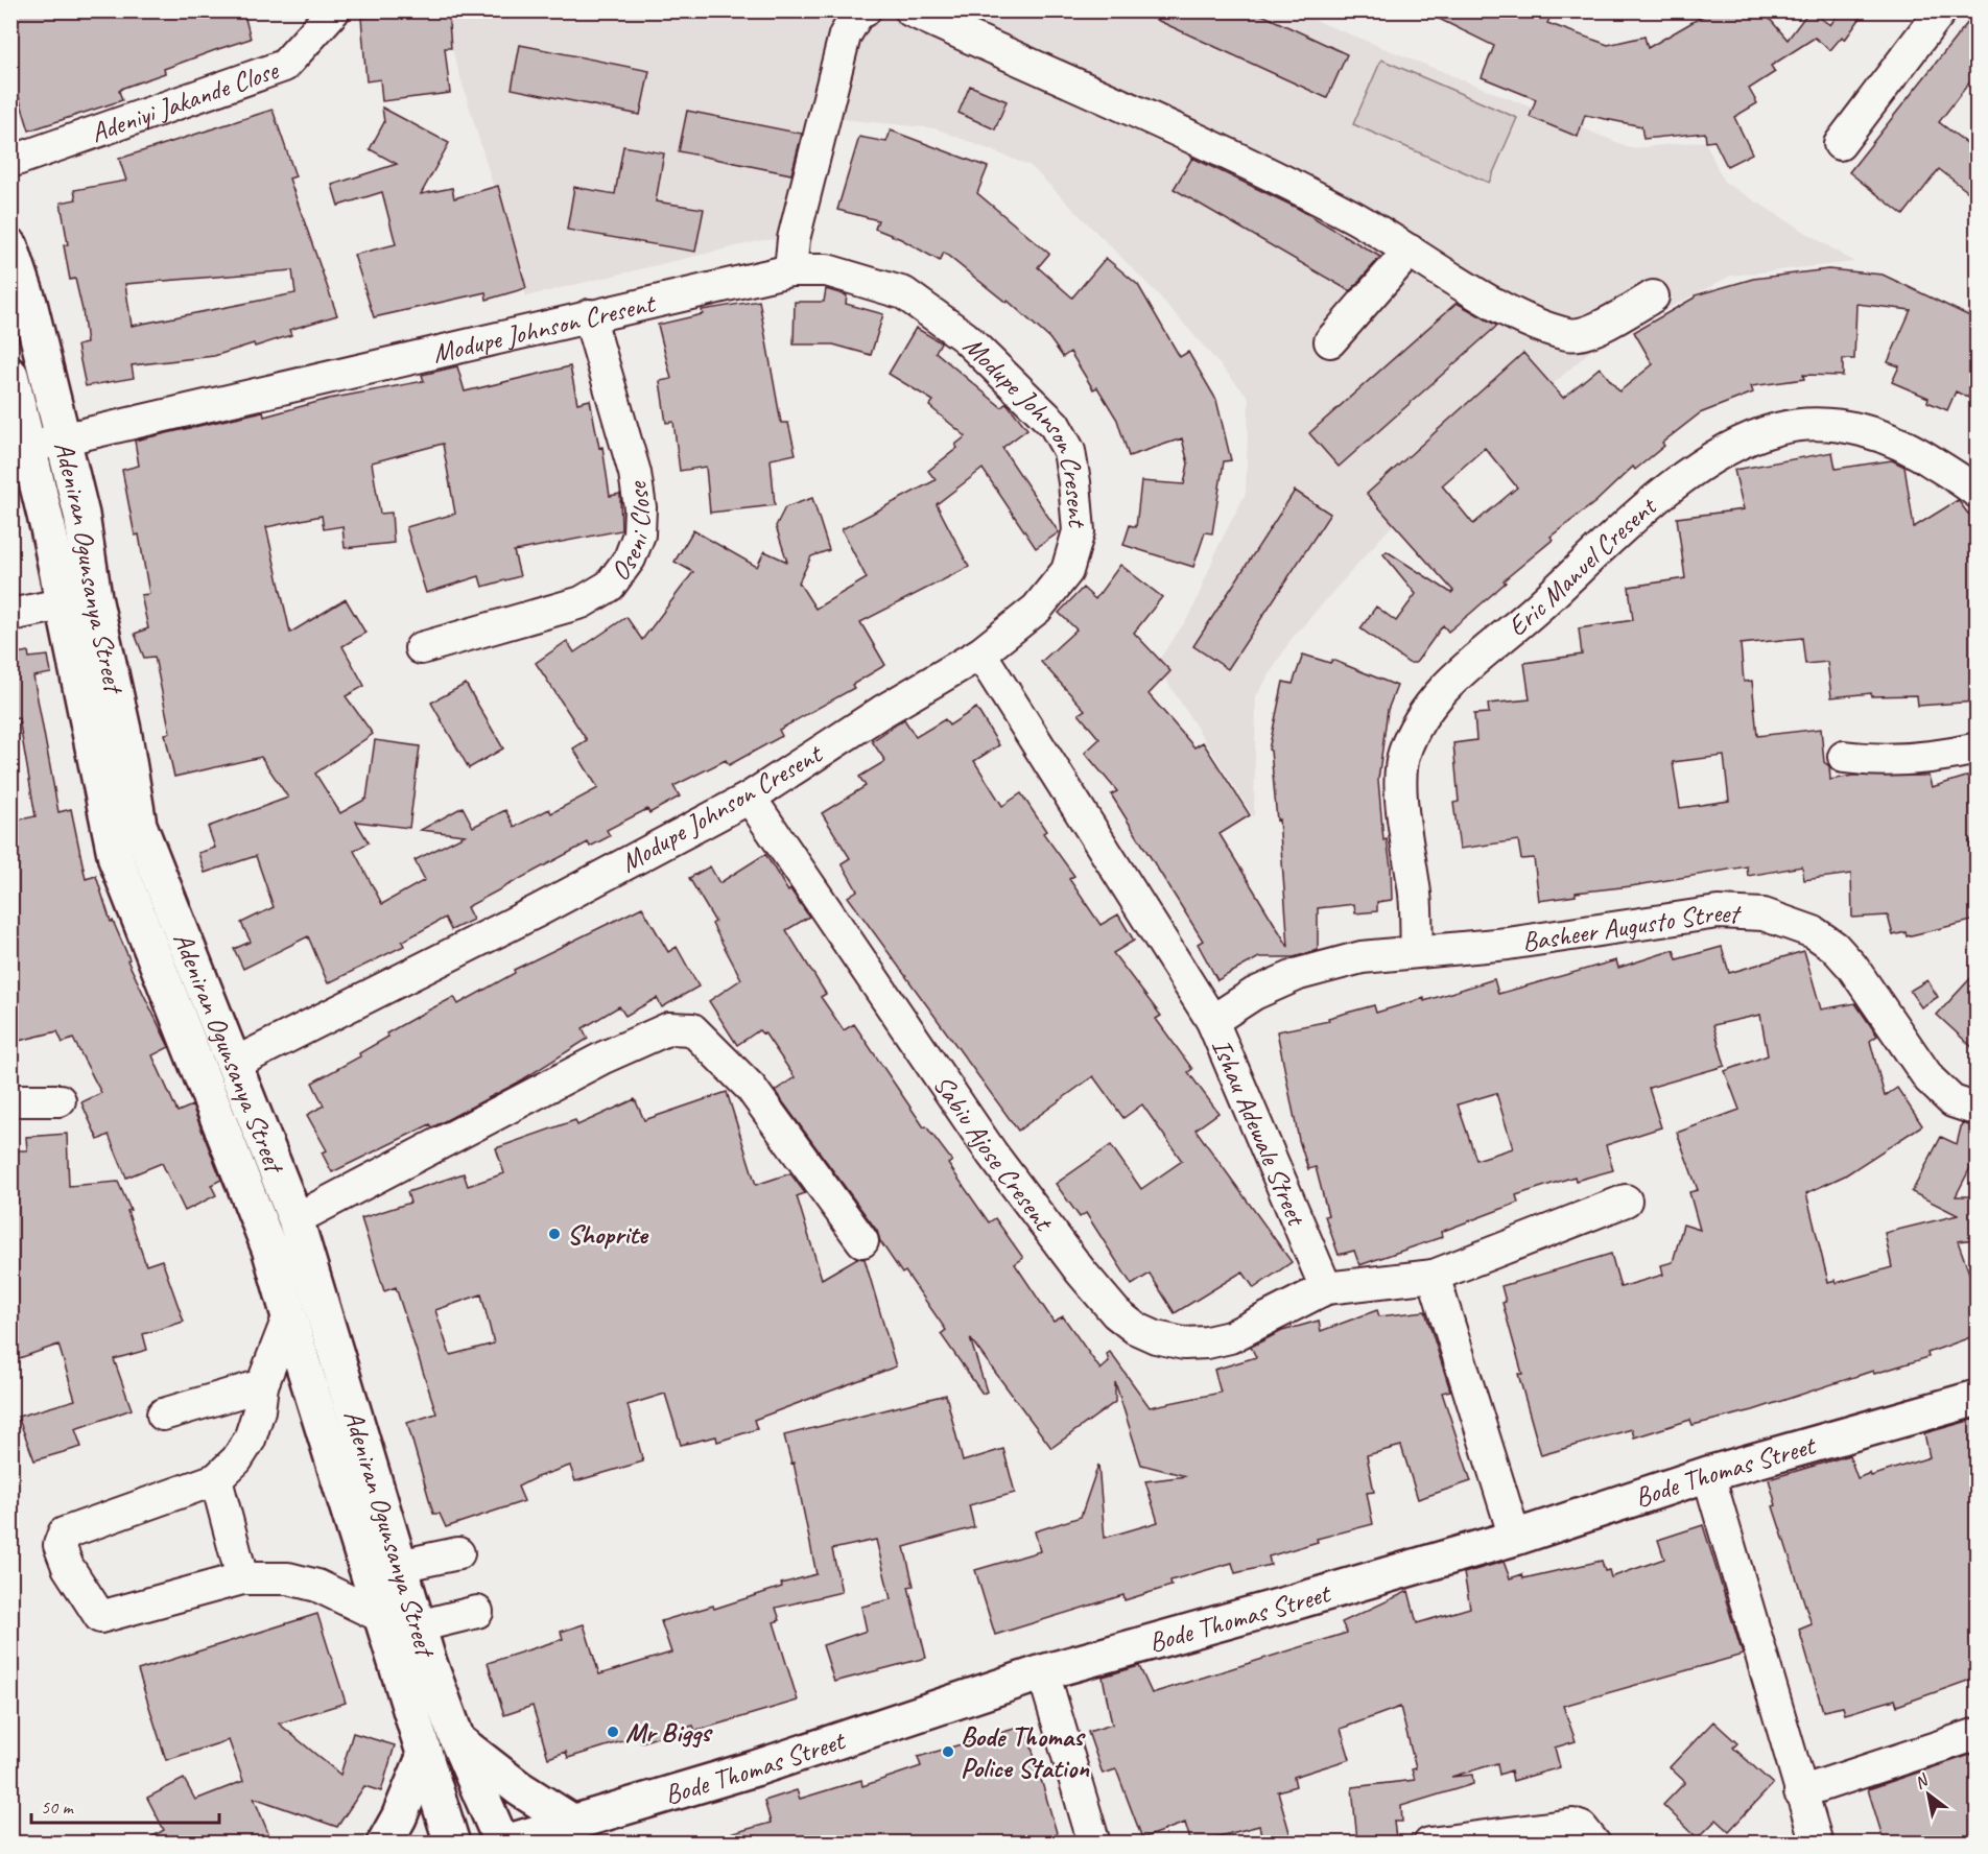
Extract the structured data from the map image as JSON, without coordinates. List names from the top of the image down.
{
  "streets": {
    "main road": ["Adeniran Ogunsanya Street", "Bode Thomas Street"],
    "street": [
      "Adeniyi Jakande Close",
      "Modupe Johnson Cresent",
      "Oseni Close",
      "Eric Manuel Cresent",
      "Basheer Augusto Street",
      "Ishau Adewale Street",
      "Sabiu Ajose Cresent"
    ]
  },
  "crossings": [
    ["Modupe Johnson Cresent", "Oseni Close"],
    ["Modupe Johnson Cresent", "Adeniran Ogunsanya Street"],
    ["Modupe Johnson Cresent", "Ishau Adewale Street"],
    ["Modupe Johnson Cresent", "Sabiu Ajose Cresent"],
    ["Adeniran Ogunsanya Street", "Bode Thomas Street"],
    ["Eric Manuel Cresent", "Basheer Augusto Street"],
    ["Basheer Augusto Street", "Ishau Adewale Street"],
    ["Ishau Adewale Street", "Sabiu Ajose Cresent"]
  ],
  "places": ["Shoprite", "Mr Biggs", "Bode Thomas Police Station"],
  "scale_bar": "50 m",
  "north": "top left"
}
